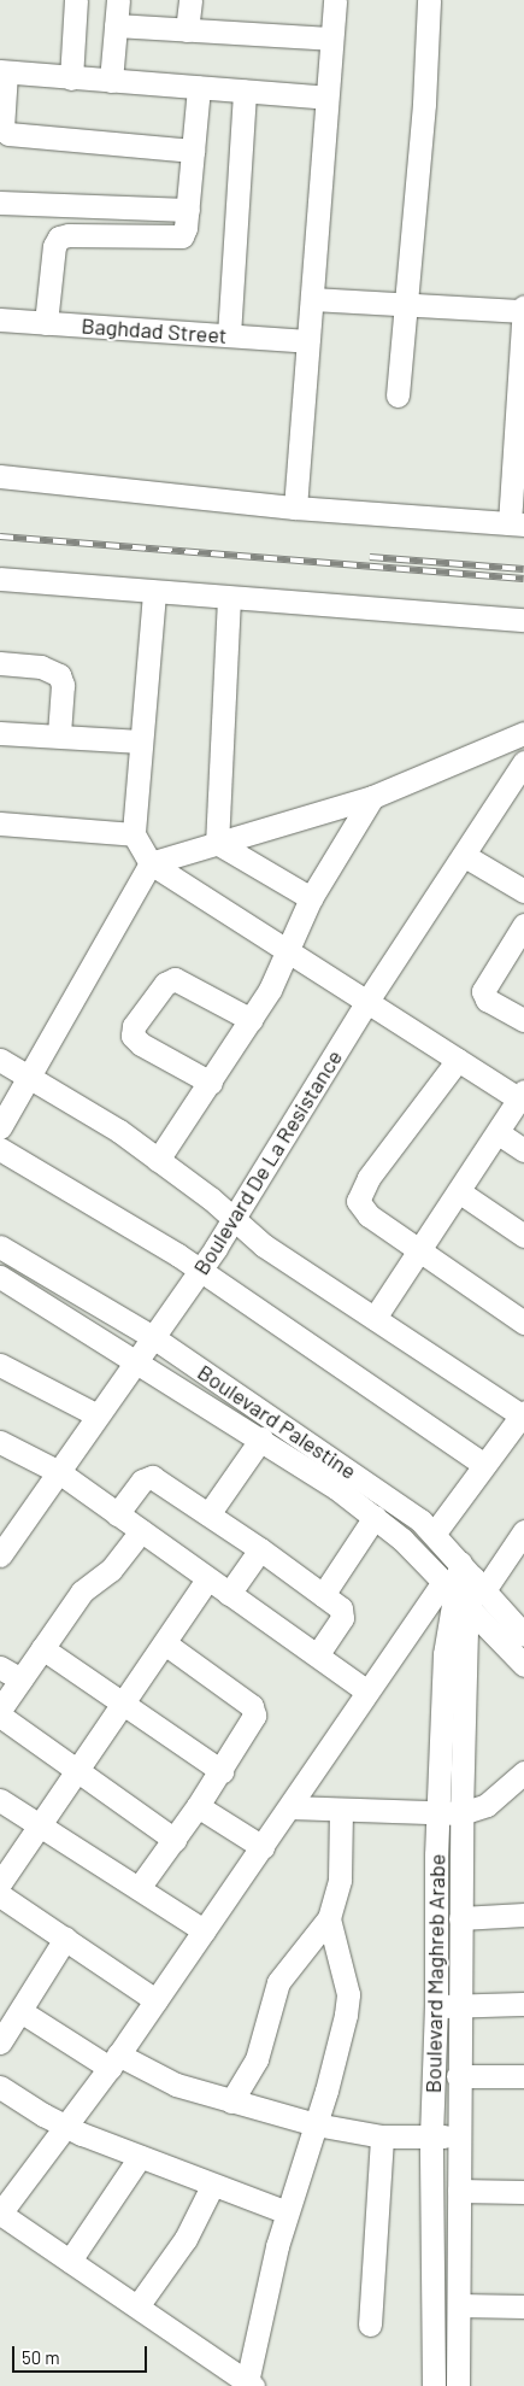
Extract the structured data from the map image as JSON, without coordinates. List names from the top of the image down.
{
  "streets": {
    "street": [
      "Baghdad Street",
      "Boulevard De La Resistance",
      "Boulevard Palestine",
      "Boulevard Maghreb Arabe"
    ]
  },
  "crossings": [
    ["Boulevard De La Resistance", "Boulevard Palestine"],
    ["Boulevard Palestine", "Boulevard Maghreb Arabe"]
  ],
  "scale_bar": "50 m"
}
